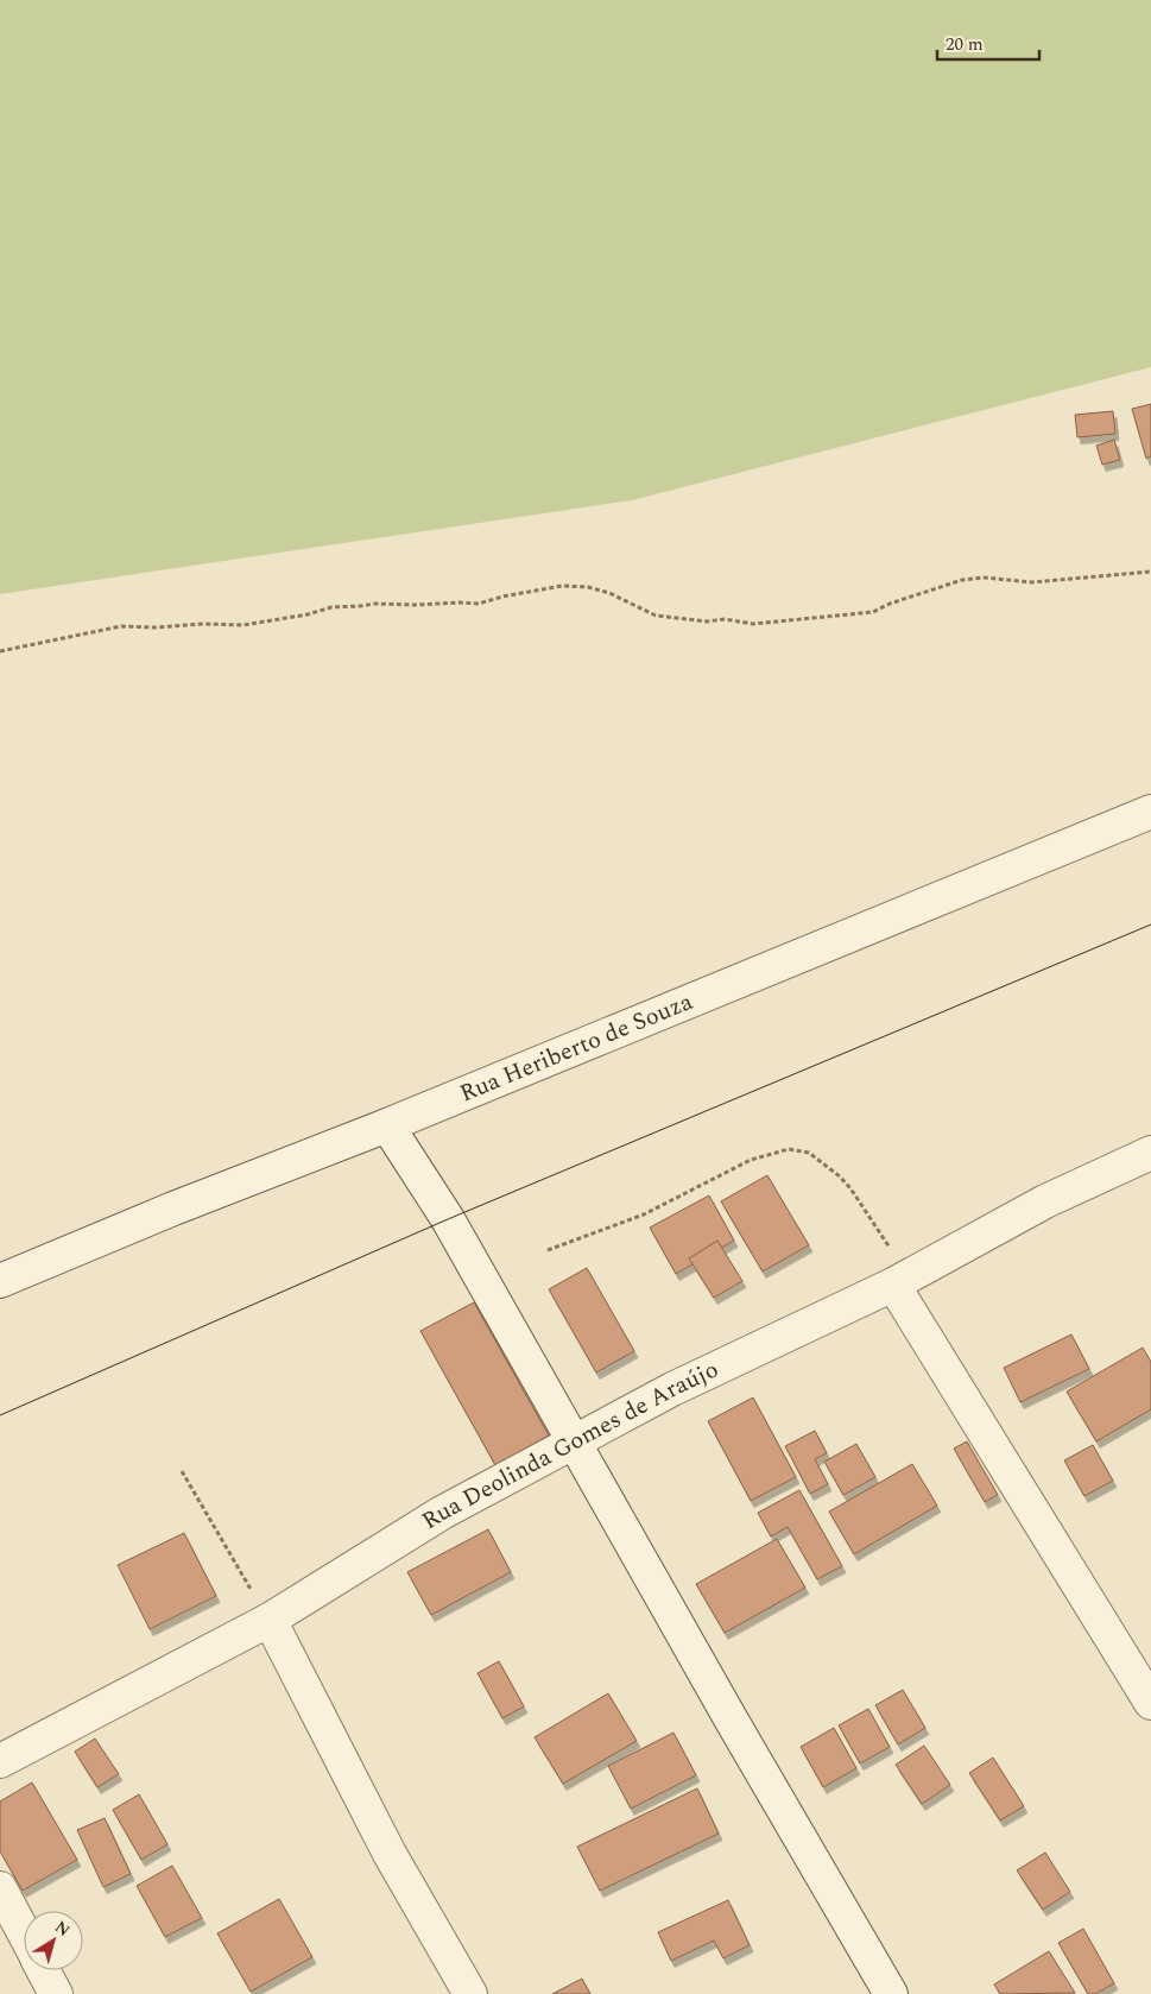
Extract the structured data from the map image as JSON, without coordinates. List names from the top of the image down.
{
  "streets": {
    "street": ["Rua Heriberto de Souza", "Rua Deolinda Gomes de Araújo"]
  },
  "scale_bar": "20 m",
  "north": "top right"
}
